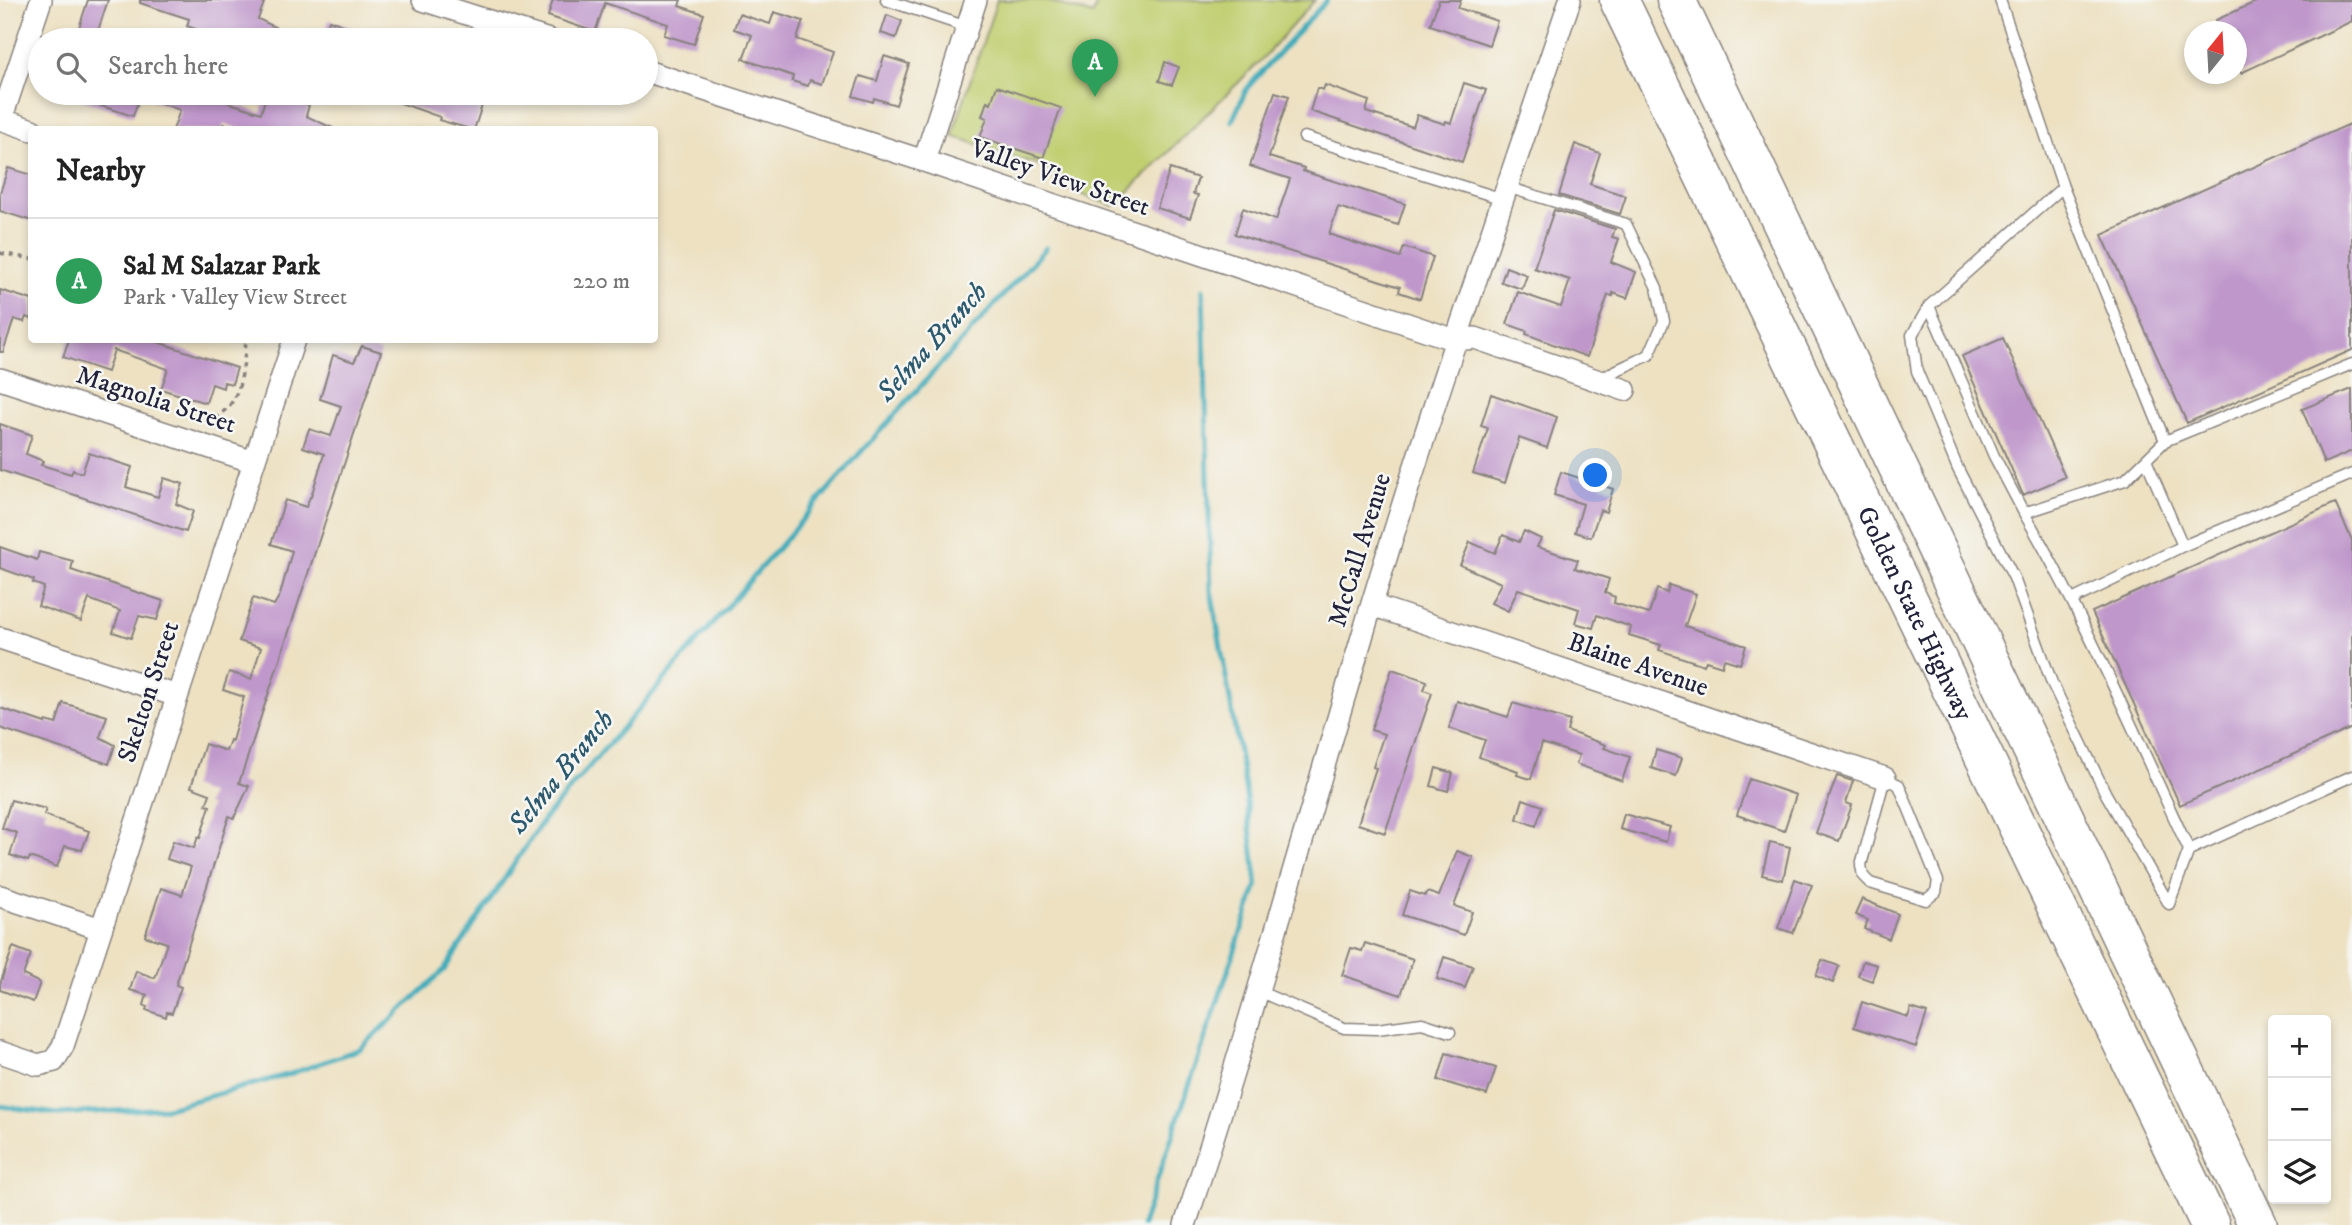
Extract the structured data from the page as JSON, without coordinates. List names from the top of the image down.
{
  "streets": {
    "highway": ["Golden State Highway"],
    "street": [
      "Valley View Street",
      "Magnolia Street",
      "McCall Avenue",
      "Blaine Avenue",
      "Skelton Street"
    ]
  },
  "crossings": [
    ["Valley View Street", "McCall Avenue"],
    ["Magnolia Street", "Skelton Street"],
    ["McCall Avenue", "Blaine Avenue"]
  ],
  "water": ["Selma Branch"],
  "north": "top",
  "page": {
    "search": "Search here",
    "pins": "A",
    "heading": "Nearby",
    "list": [
      {
        "mark": "A",
        "name": "Sal M Salazar Park",
        "note": "Park · Valley View Street",
        "value": "220 m"
      }
    ],
    "map_buttons": ["+", "−"]
  }
}
